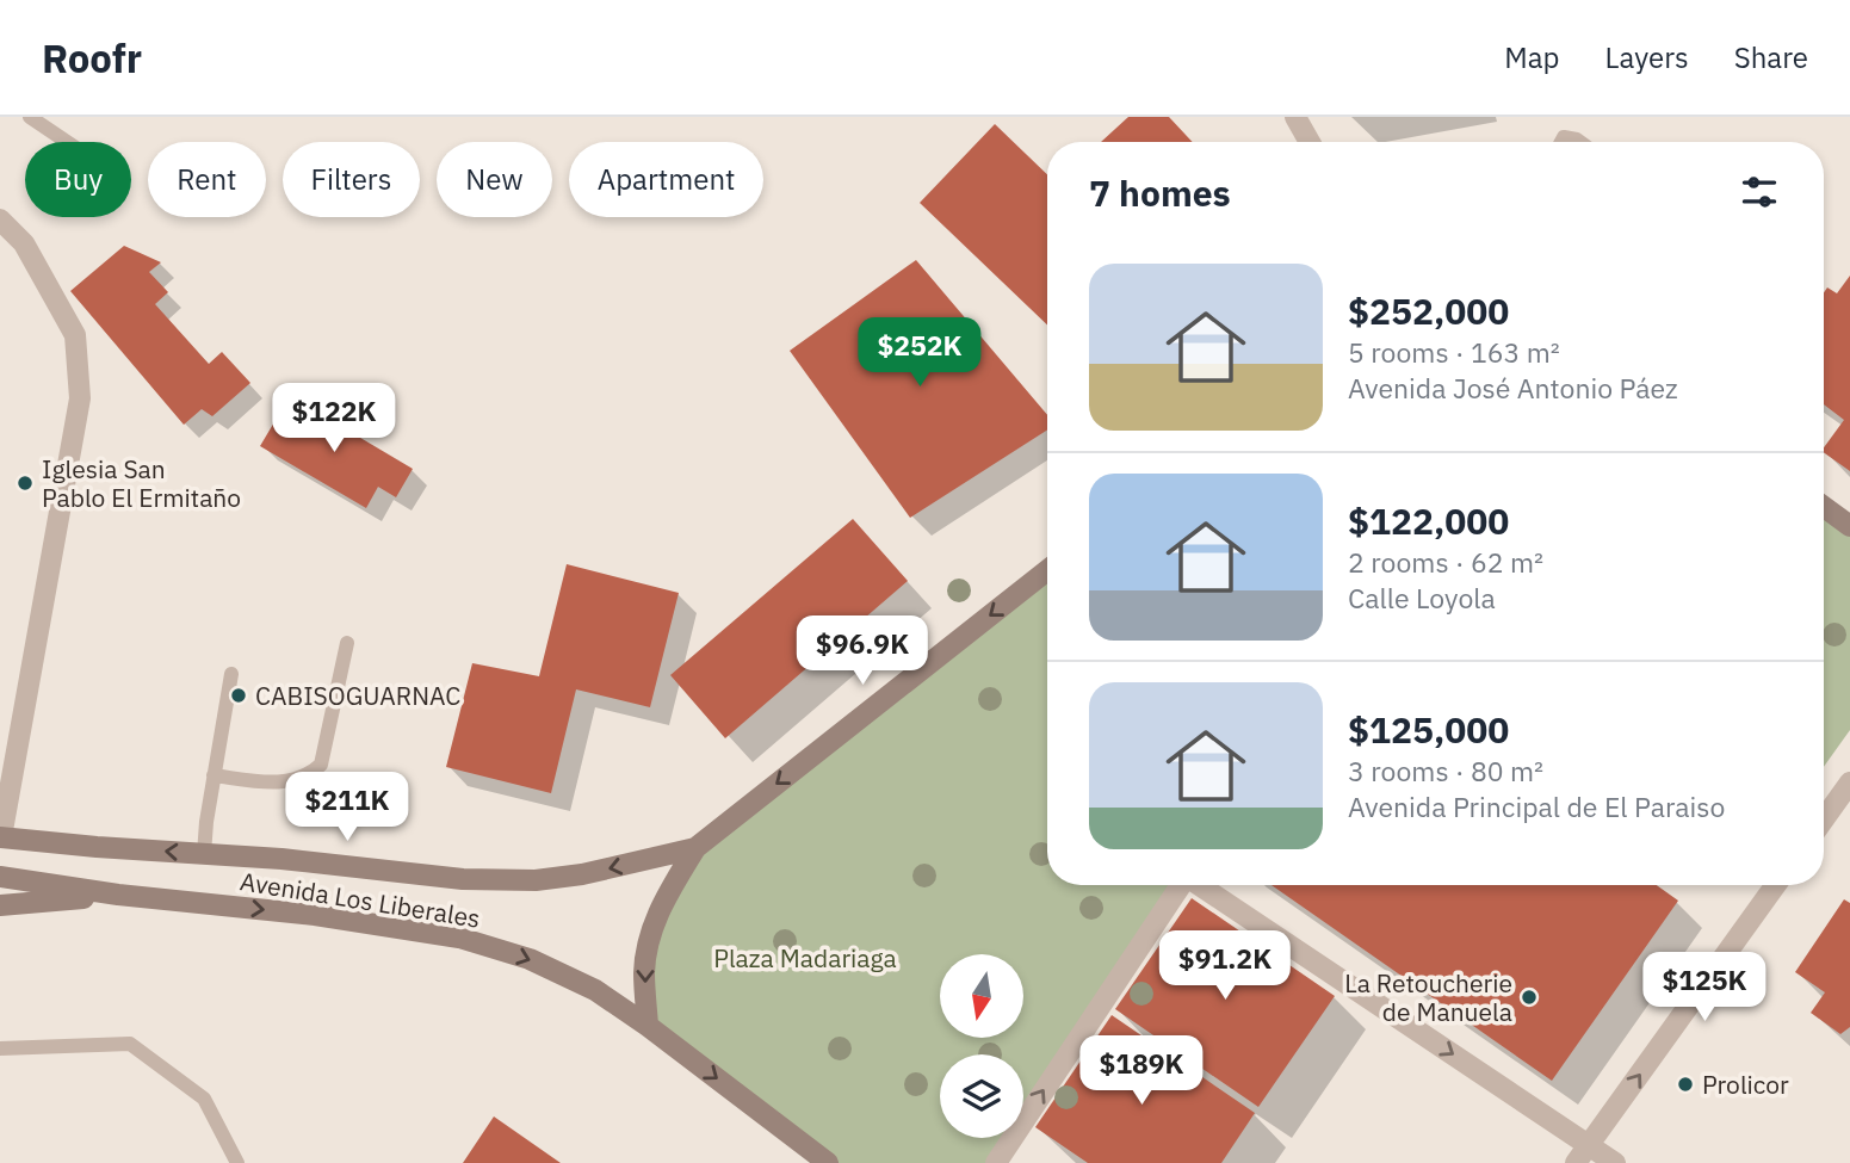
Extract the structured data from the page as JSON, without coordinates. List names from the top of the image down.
{
  "streets": {
    "main road": ["Avenida Los Liberales"]
  },
  "parks": ["Plaza Madariaga"],
  "places": [
    "Iglesia San Pablo El Ermitaño",
    "CABISOGUARNAC",
    "La Retoucherie de Manuela",
    "Prolicor"
  ],
  "north": "bottom",
  "page": {
    "header": "Roofr",
    "nav": ["Map", "Layers", "Share"],
    "chip": [
      "Buy",
      "Rent",
      "Filters",
      "New",
      "Apartment"
    ],
    "heading": "7 homes",
    "list": [
      {
        "name": "$252,000",
        "note": "5 rooms · 163 m² · Avenida José Antonio Páez"
      },
      {
        "name": "$122,000",
        "note": "2 rooms · 62 m² · Calle Loyola"
      },
      {
        "name": "$125,000",
        "note": "3 rooms · 80 m² · Avenida Principal de El Paraiso"
      }
    ],
    "price": [
      "$252K",
      "$122K",
      "$96.9K",
      "$211K",
      "$91.2K",
      "$125K",
      "$189K"
    ]
  }
}
